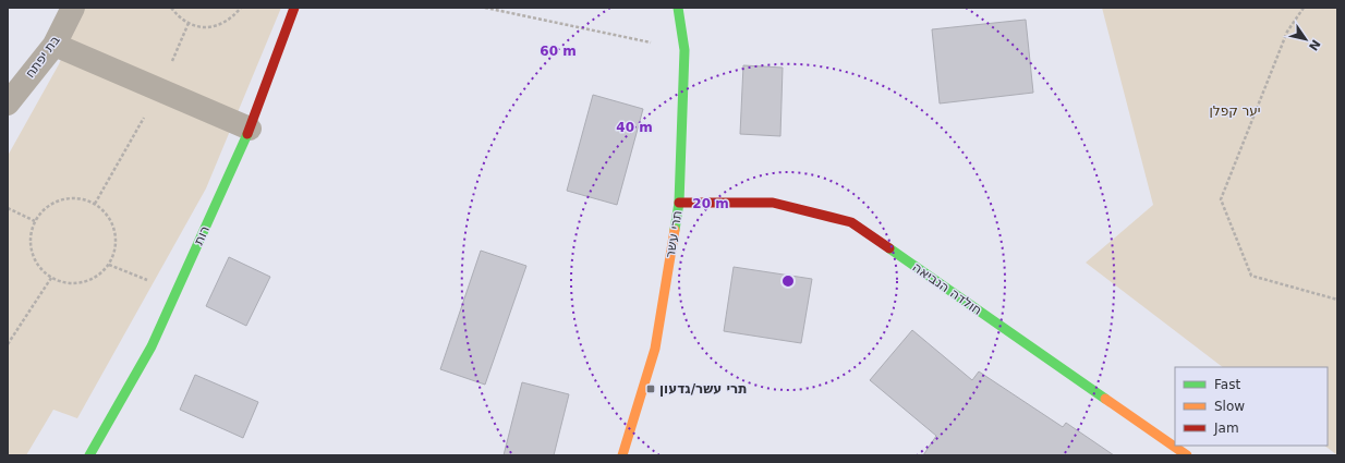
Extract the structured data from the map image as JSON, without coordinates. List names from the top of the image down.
{
  "streets": {
    "street": [
      "בת יפתח",
      "תרי עשר",
      "רות",
      "חולדה הנביאה"
    ]
  },
  "crossings": [
    ["תרי עשר", "חולדה הנביאה"]
  ],
  "parks": ["יער קפלן"],
  "places": {
    "transit": ["תרי עשר/גדעון"]
  },
  "legend": ["Fast", "Slow", "Jam"],
  "north": "bottom right",
  "rings": ["60 m", "40 m", "20 m"]
}
